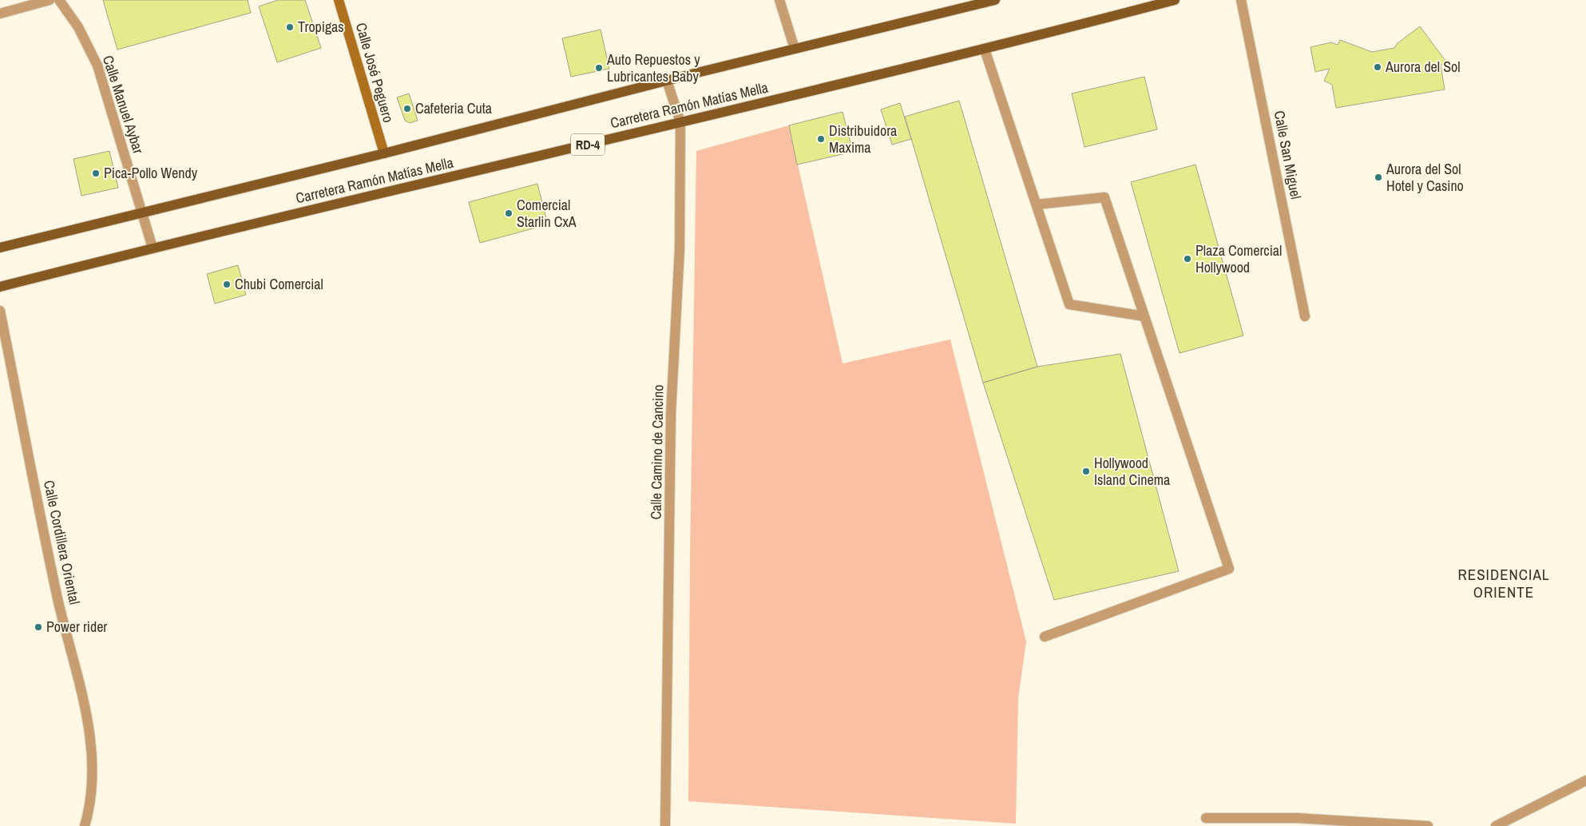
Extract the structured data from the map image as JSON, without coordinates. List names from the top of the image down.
{
  "streets": {
    "main road": ["Calle José Peguero", "Carretera Ramón Matías Mella", "RD-4"],
    "street": [
      "Calle Manuel Aybar",
      "Calle San Miguel",
      "Calle Camino de Cancino",
      "Calle Cordillera Oriental"
    ]
  },
  "crossings": [
    ["Calle José Peguero", "Carretera Ramón Matías Mella"],
    ["Calle Manuel Aybar", "Carretera Ramón Matías Mella"],
    ["Carretera Ramón Matías Mella", "Calle Camino de Cancino"]
  ],
  "districts": ["RESIDENCIAL ORIENTE"],
  "places": [
    "Tropigas",
    "Aurora del Sol",
    "Auto Repuestos y Lubricantes Baby",
    "Cafeteria Cuta",
    "Distribuidora Maxima",
    "Pica-Pollo Wendy",
    "Aurora del Sol Hotel y Casino",
    "Comercial Starlin CxA",
    "Plaza Comercial Hollywood",
    "Chubi Comercial",
    "Hollywood Island Cinema",
    "Power rider"
  ]
}
